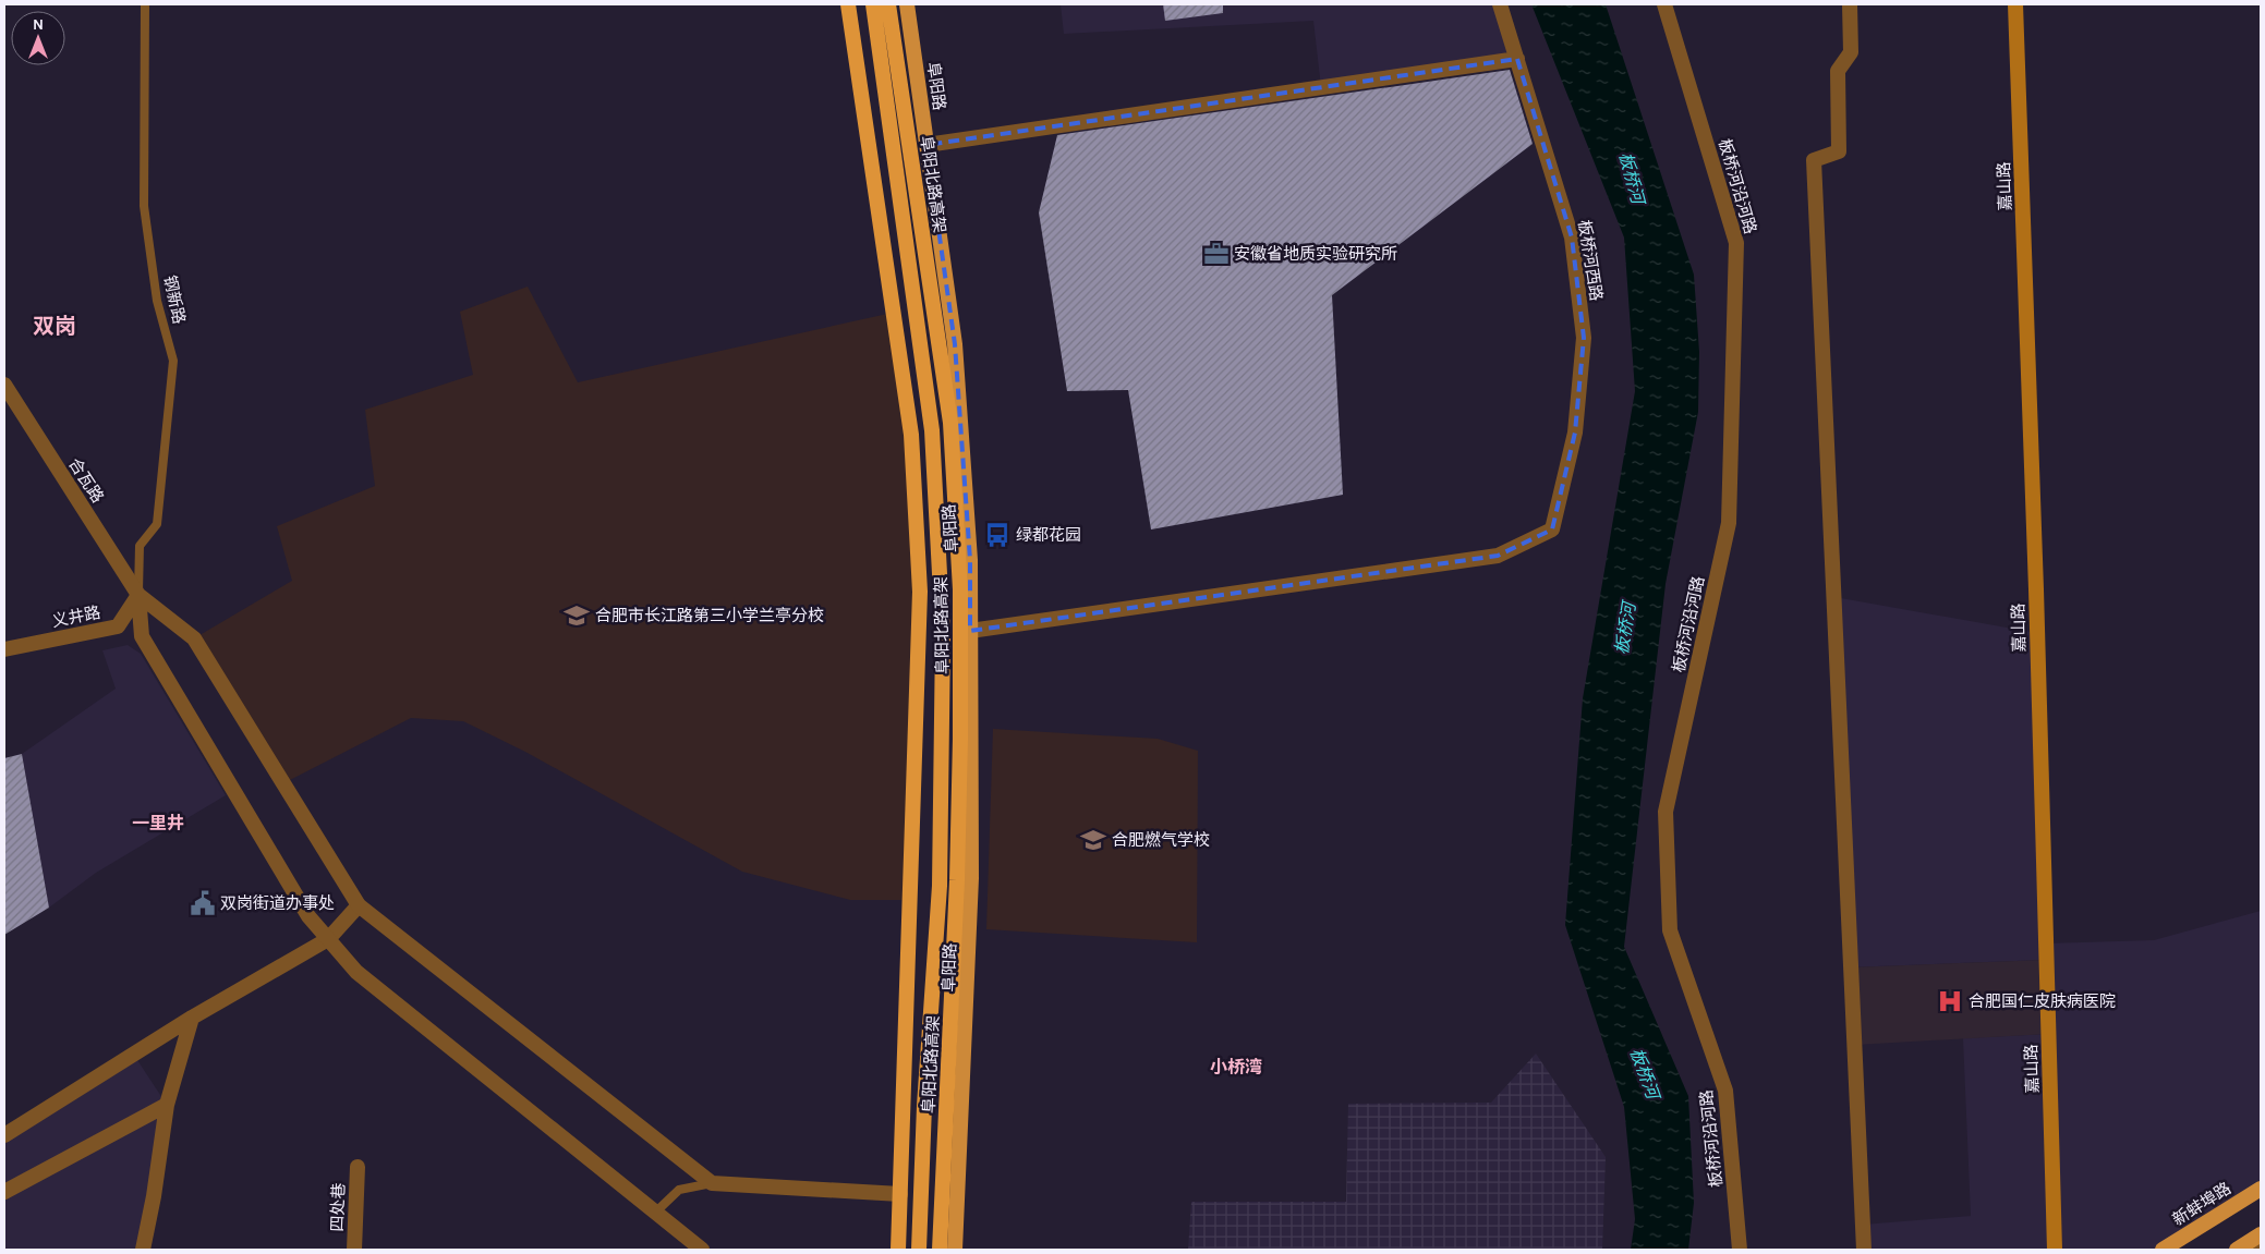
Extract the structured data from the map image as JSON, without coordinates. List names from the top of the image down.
{
  "streets": {
    "highway": ["阜阳北路高架"],
    "main road": ["阜阳路", "嘉山路", "新蚌埠路"],
    "street": [
      "板桥河沿河路",
      "板桥河西路",
      "合瓦路",
      "义井路",
      "四处巷"
    ],
    "lane": ["钢新路"]
  },
  "crossings": [
    ["阜阳路", "板桥河西路"],
    ["钢新路", "合瓦路"],
    ["钢新路", "义井路"],
    ["合瓦路", "义井路"]
  ],
  "districts": ["双岗", "一里井", "小桥湾"],
  "water": ["板桥河"],
  "places": {
    "office": ["安徽省地质实验研究所"],
    "bus stop": ["绿都花园"],
    "school or university": ["合肥市长江路第三小学兰亭分校", "合肥燃气学校"],
    "public building": ["双岗街道办事处"],
    "hospital": ["合肥国仁皮肤病医院"]
  },
  "north": "top"
}
